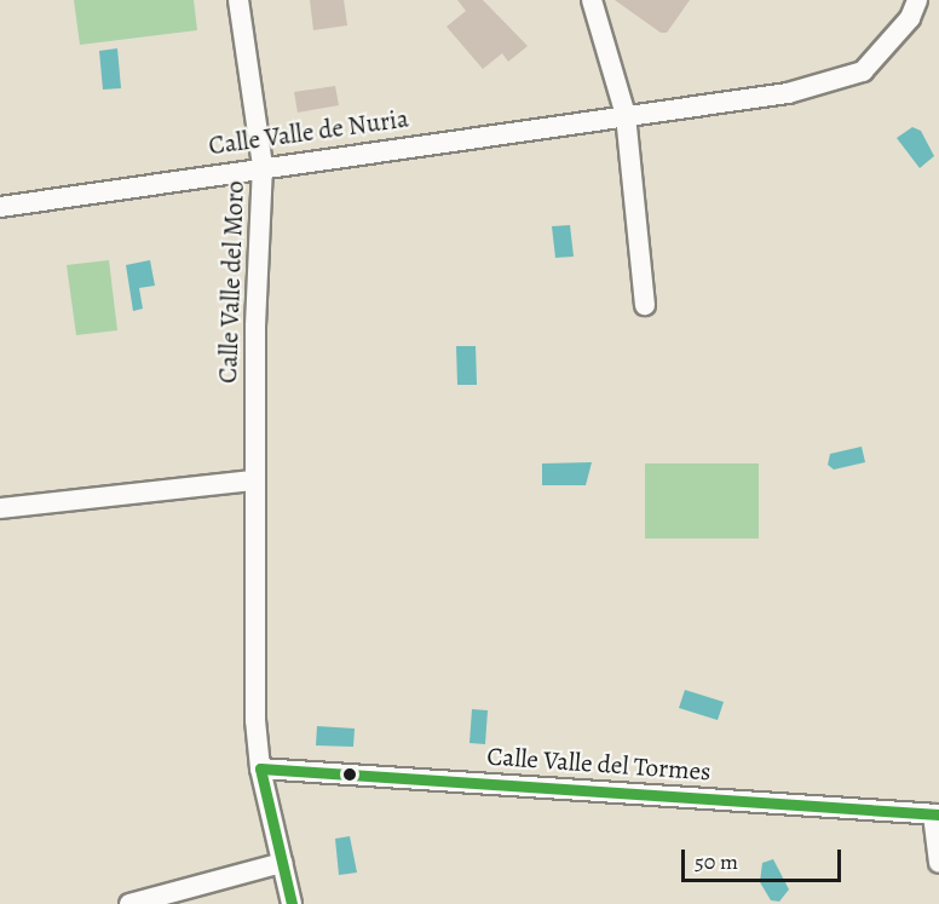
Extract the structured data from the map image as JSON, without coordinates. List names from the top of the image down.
{
  "streets": {
    "street": ["Calle Valle de Nuria", "Calle Valle del Moro", "Calle Valle del Tormes"]
  },
  "crossings": [
    ["Calle Valle de Nuria", "Calle Valle del Moro"],
    ["Calle Valle del Moro", "Calle Valle del Tormes"]
  ],
  "scale_bar": "50 m"
}
